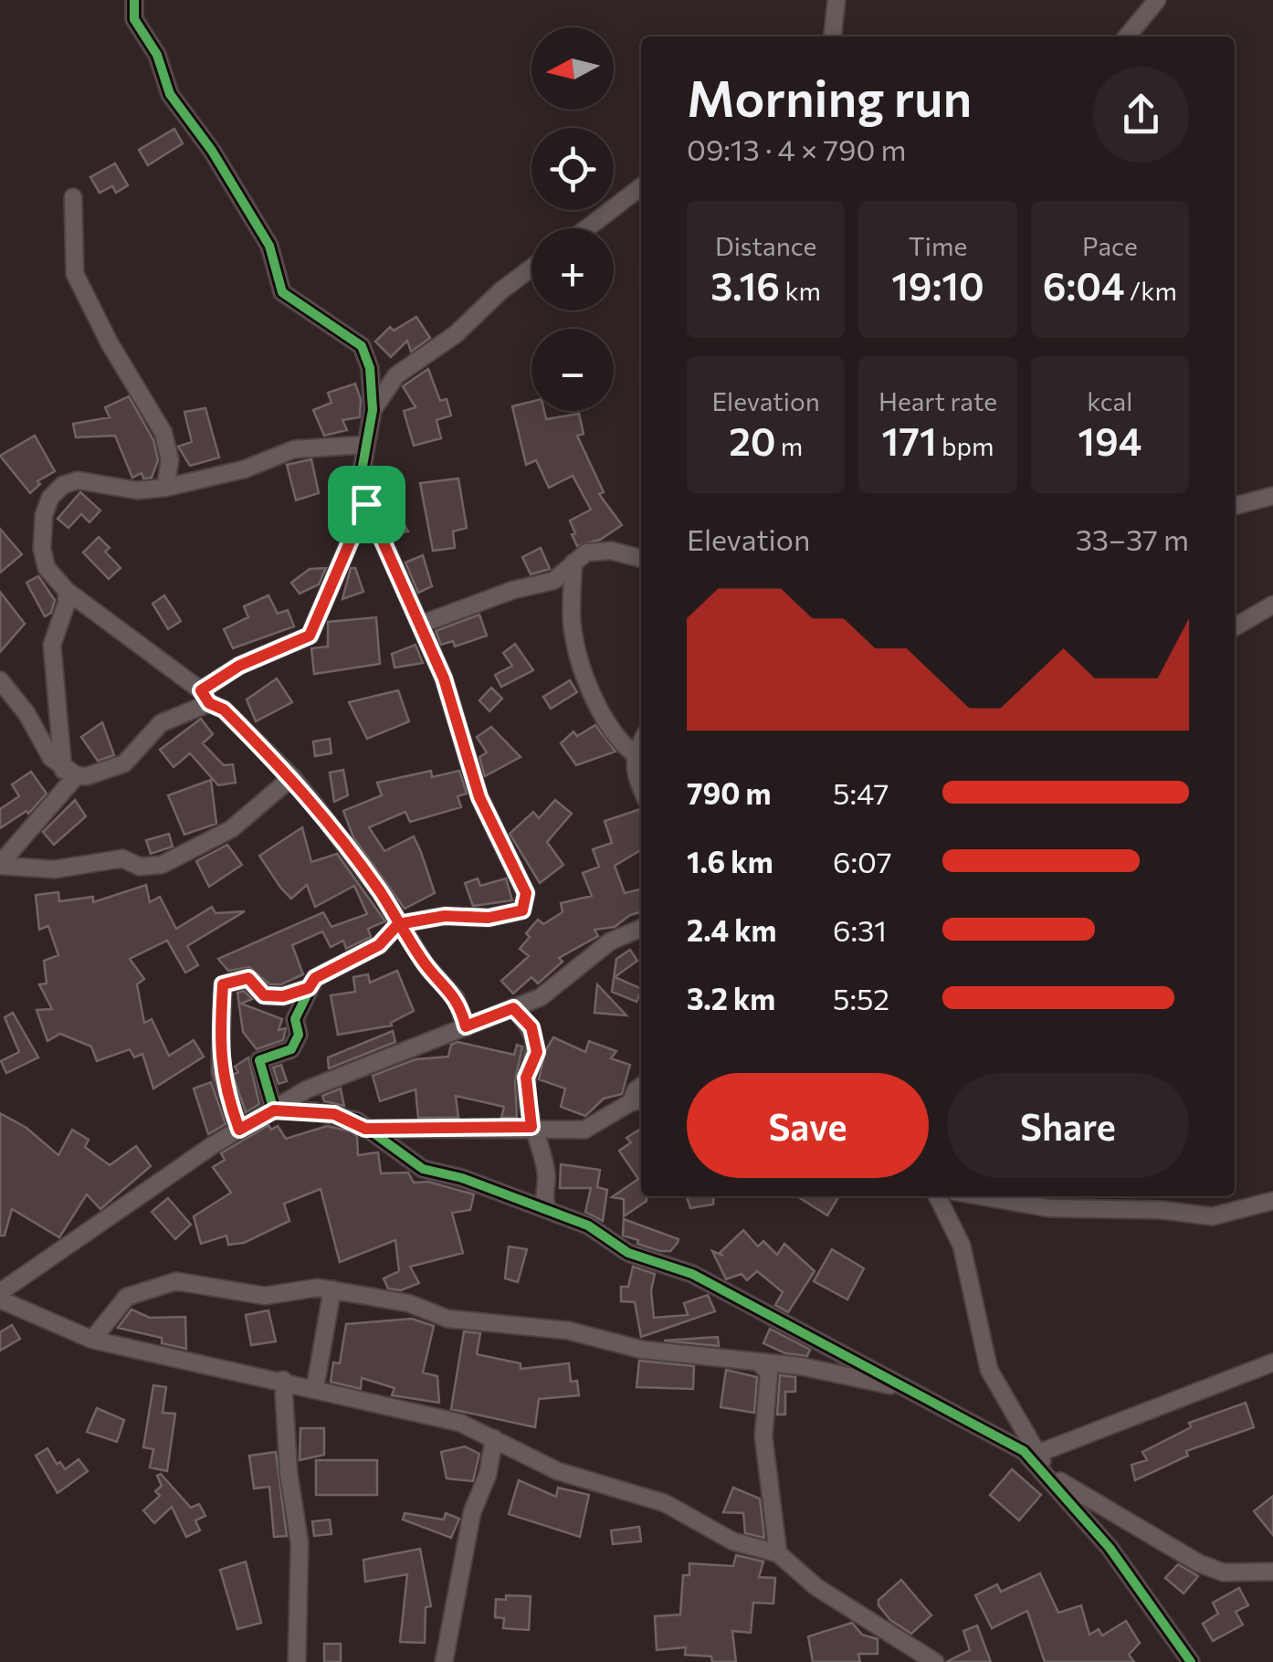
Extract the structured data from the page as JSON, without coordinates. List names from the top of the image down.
{
  "north": "left",
  "page": {
    "map_buttons": ["+", "−"],
    "heading": ["Morning run", "09:13 · 4 × 790 m"],
    "stats": [
      ["Distance", "3.16 km"],
      ["Time", "19:10"],
      ["Pace", "6:04 /km"],
      ["Elevation", "20 m"],
      ["Heart rate", "171 bpm"],
      ["kcal", "194"]
    ],
    "chart": ["Elevation", "33–37 m"],
    "list": [
      {
        "name": "790 m",
        "note": "5:47"
      },
      {
        "name": "1.6 km",
        "note": "6:07"
      },
      {
        "name": "2.4 km",
        "note": "6:31"
      },
      {
        "name": "3.2 km",
        "note": "5:52"
      }
    ],
    "buttons": ["Save", "Share"]
  }
}
